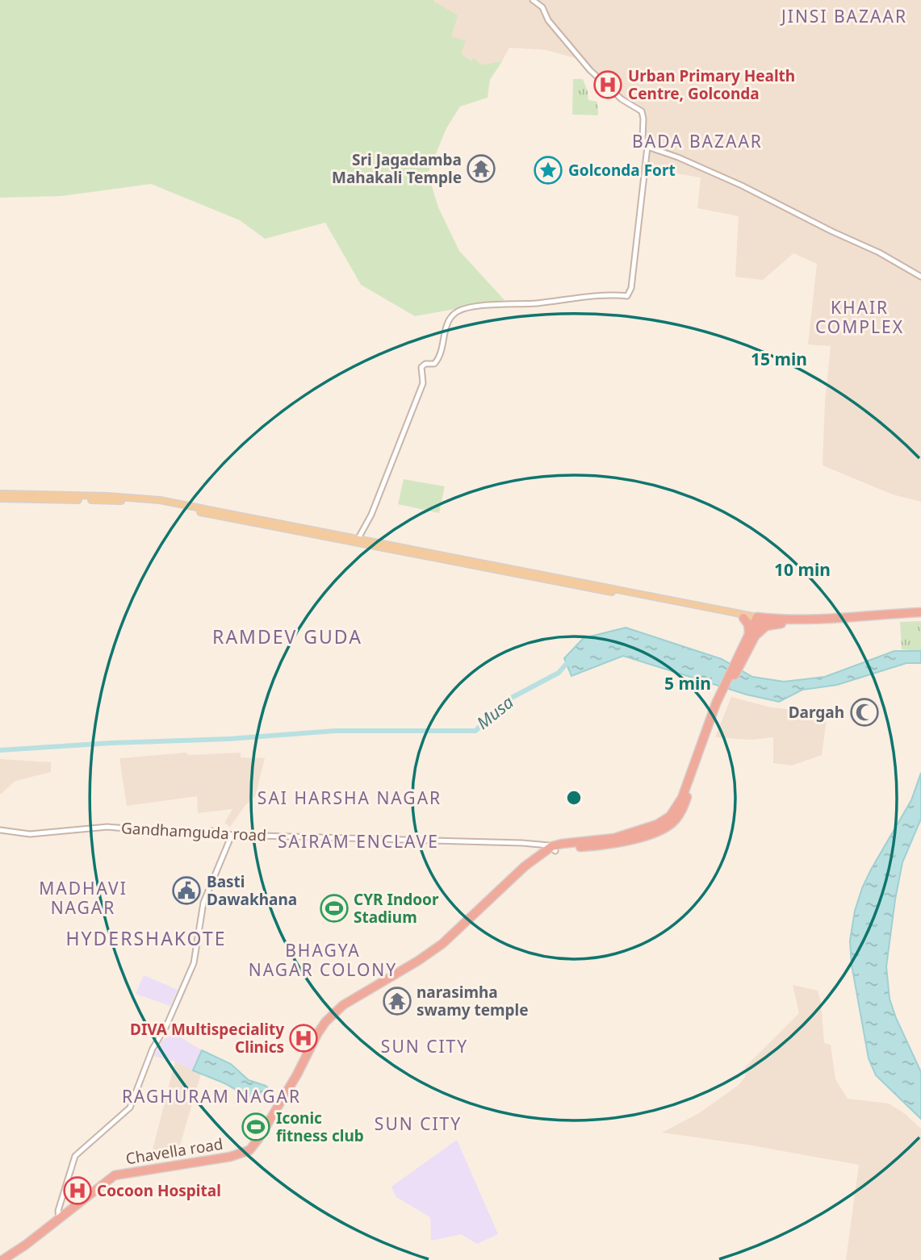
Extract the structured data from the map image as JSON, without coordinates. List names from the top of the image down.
{
  "streets": {
    "highway": ["Chavella road"],
    "street": ["Gandhamguda road"]
  },
  "crossings": [
    ["Gandhamguda road", "Chavella road"]
  ],
  "districts": [
    "JINSI BAZAAR",
    "BADA BAZAAR",
    "KHAIR COMPLEX",
    "RAMDEV GUDA",
    "SAI HARSHA NAGAR",
    "SAIRAM ENCLAVE",
    "MADHAVI NAGAR",
    "HYDERSHAKOTE",
    "BHAGYA NAGAR COLONY",
    "SUN CITY",
    "RAGHURAM NAGAR",
    "SUN CITY"
  ],
  "water": ["Musa"],
  "places": {
    "hospital": ["Urban Primary Health Centre, Golconda", "DIVA Multispeciality Clinics", "Cocoon Hospital"],
    "temple": ["Sri Jagadamba Mahakali Temple", "narasimha swamy temple"],
    "place": ["Golconda Fort"],
    "mosque": ["Dargah"],
    "public building": ["Basti Dawakhana"],
    "sports": ["CYR Indoor Stadium", "Iconic fitness club"]
  },
  "rings": ["15 min", "10 min", "5 min"]
}
